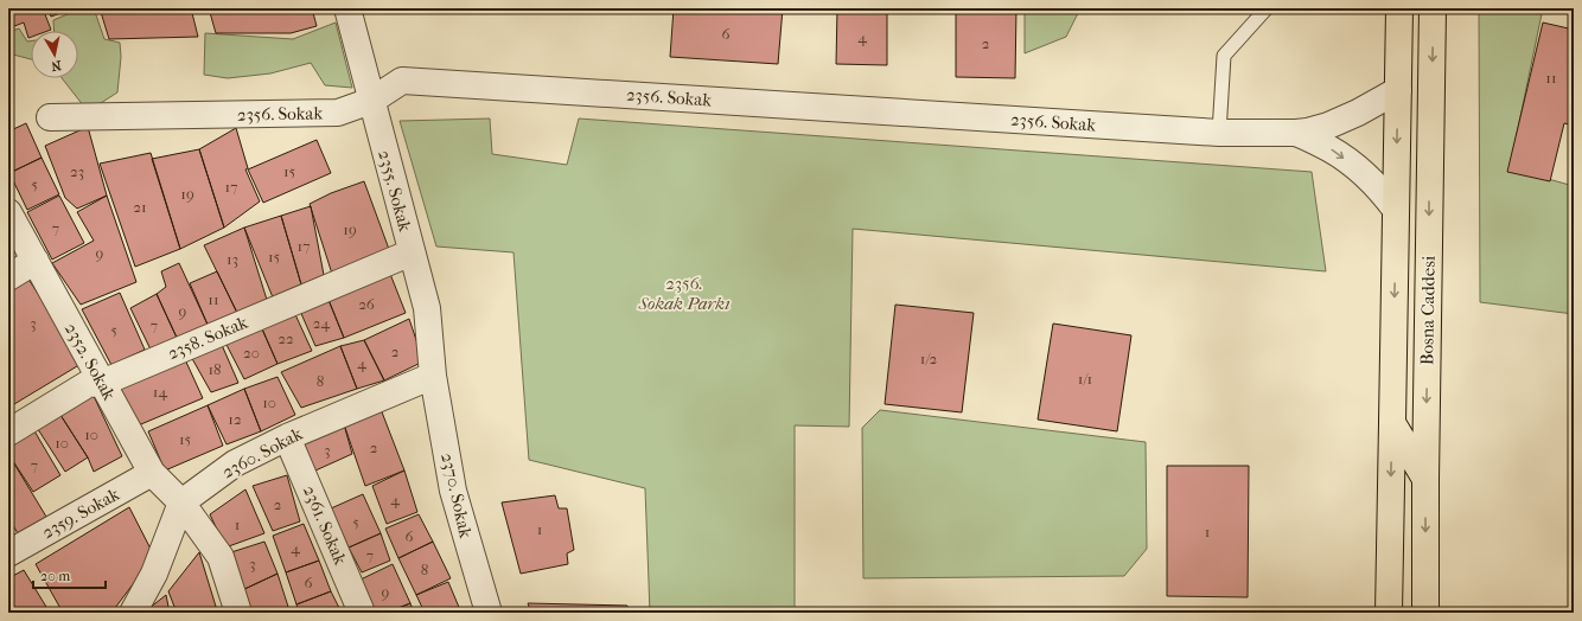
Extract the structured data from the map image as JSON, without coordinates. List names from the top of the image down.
{
  "streets": {
    "main road": ["Bosna Caddesi"],
    "street": [
      "2356. Sokak",
      "2355. Sokak",
      "2358. Sokak",
      "2352. Sokak",
      "2360. Sokak",
      "2370. Sokak",
      "2359. Sokak",
      "2361. Sokak"
    ]
  },
  "crossings": [
    ["2356. Sokak", "2355. Sokak"],
    ["2355. Sokak", "2358. Sokak"],
    ["2355. Sokak", "2360. Sokak"],
    ["2355. Sokak", "2370. Sokak"],
    ["2358. Sokak", "2352. Sokak"],
    ["2352. Sokak", "2360. Sokak"],
    ["2352. Sokak", "2359. Sokak"],
    ["2360. Sokak", "2370. Sokak"],
    ["2360. Sokak", "2361. Sokak"]
  ],
  "parks": ["2356. Sokak Parkı"],
  "house_numbers": [
    "6",
    "4",
    "2",
    "11",
    "23",
    "15",
    "5",
    "17",
    "19",
    "21",
    "7",
    "19",
    "17",
    "9",
    "15",
    "13",
    "11",
    "26",
    "9",
    "3",
    "24",
    "7",
    "5",
    "22",
    "2",
    "20",
    "1/2",
    "4",
    "18",
    "1/1",
    "8",
    "14",
    "10",
    "12",
    "10",
    "15",
    "10",
    "2",
    "3",
    "7",
    "4",
    "2",
    "5",
    "1",
    "1",
    "1",
    "6",
    "4",
    "7",
    "3",
    "8",
    "6",
    "9"
  ],
  "scale_bar": "20 m",
  "north": "bottom"
}
